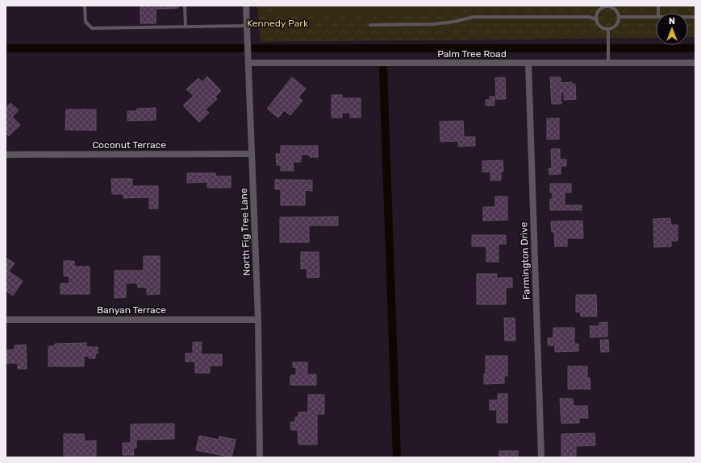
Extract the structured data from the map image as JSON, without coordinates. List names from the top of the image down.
{
  "streets": {
    "street": [
      "Palm Tree Road",
      "Coconut Terrace",
      "North Fig Tree Lane",
      "Farmington Drive",
      "Banyan Terrace"
    ]
  },
  "crossings": [
    ["Palm Tree Road", "North Fig Tree Lane"],
    ["Palm Tree Road", "Farmington Drive"],
    ["Coconut Terrace", "North Fig Tree Lane"],
    ["North Fig Tree Lane", "Banyan Terrace"]
  ],
  "parks": ["Kennedy Park"],
  "north": "top"
}
